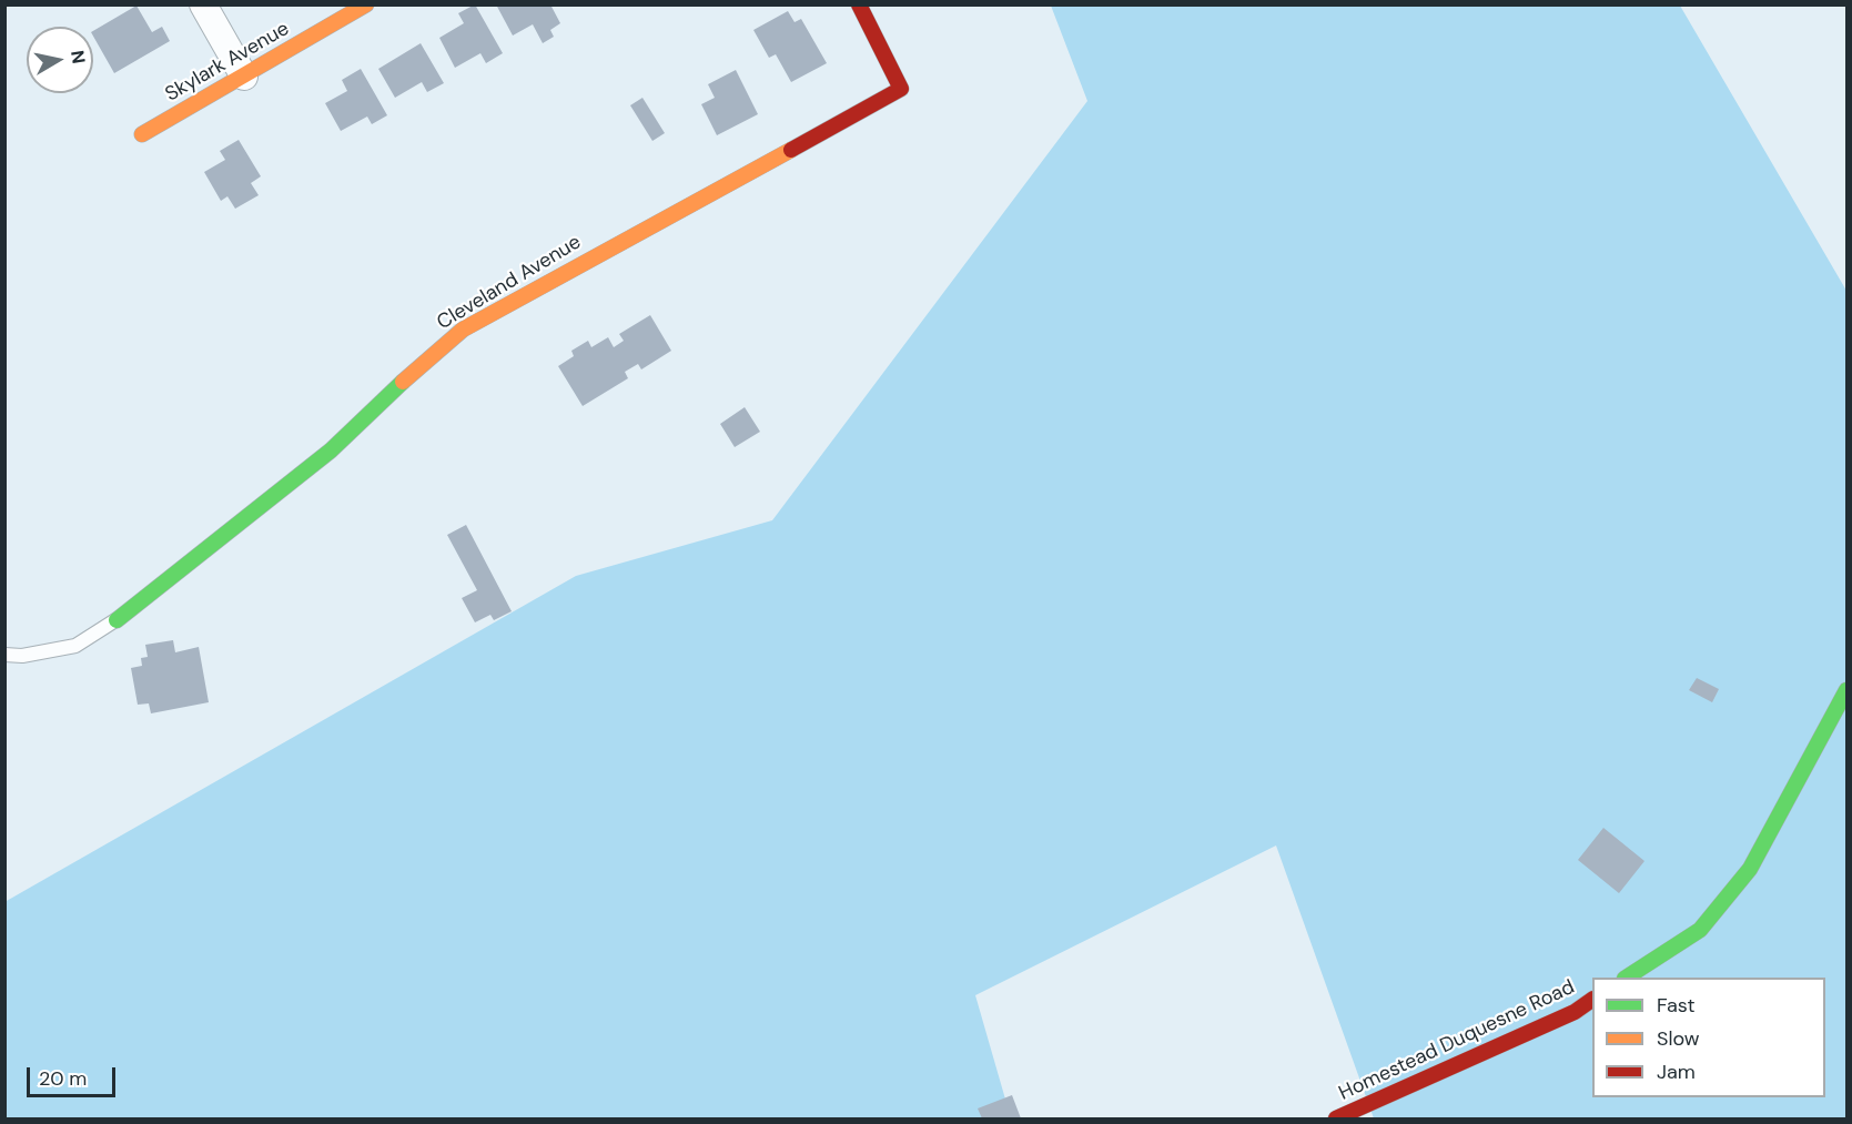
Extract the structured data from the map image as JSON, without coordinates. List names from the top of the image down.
{
  "streets": {
    "street": ["Skylark Avenue", "Cleveland Avenue", "Homestead Duquesne Road"]
  },
  "legend": ["Fast", "Slow", "Jam"],
  "scale_bar": "20 m",
  "north": "right"
}
